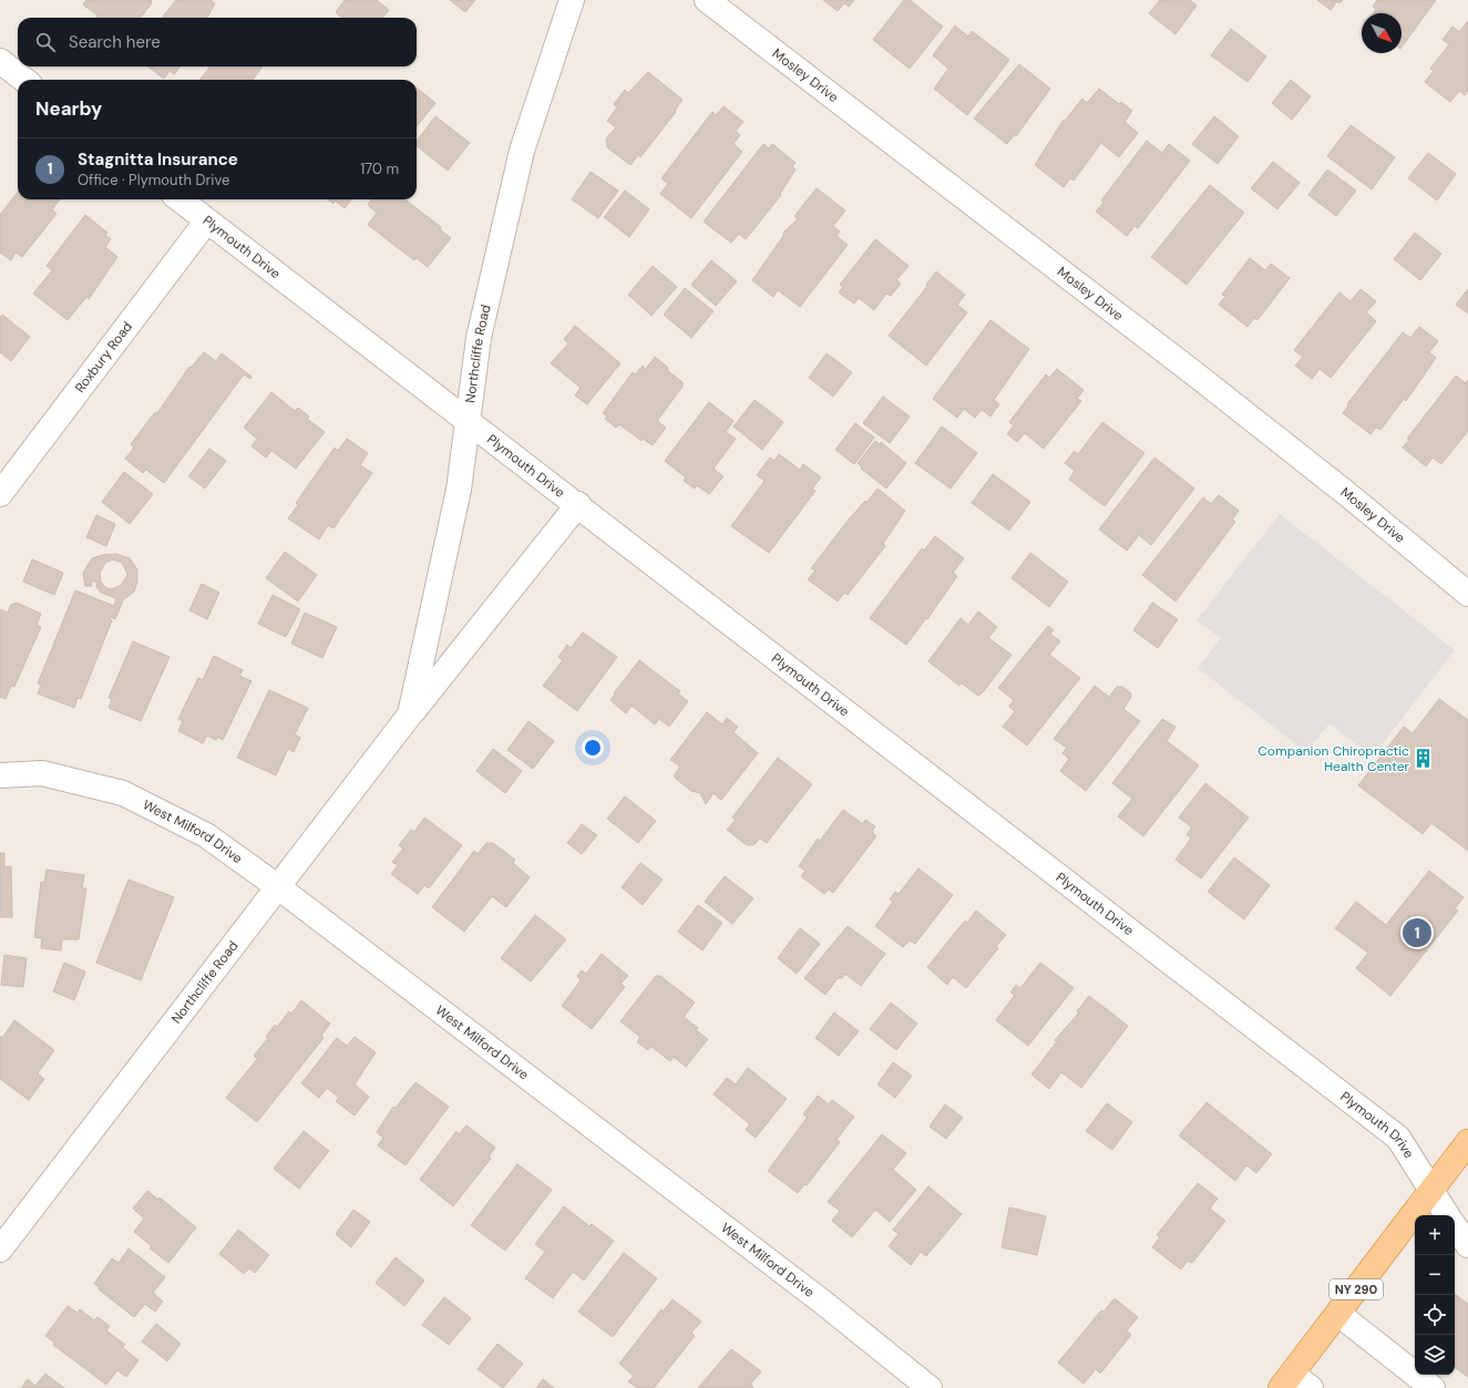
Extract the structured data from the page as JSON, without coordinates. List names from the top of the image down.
{
  "streets": {
    "main road": ["NY 290"],
    "street": [
      "Mosley Drive",
      "Plymouth Drive",
      "Northcliffe Road",
      "Roxbury Road",
      "West Milford Drive"
    ]
  },
  "crossings": [
    ["Plymouth Drive", "Northcliffe Road"],
    ["Plymouth Drive", "Roxbury Road"],
    ["Plymouth Drive", "NY 290"],
    ["Northcliffe Road", "West Milford Drive"]
  ],
  "places": {
    "building": ["Companion Chiropractic Health Center"]
  },
  "north": "bottom right",
  "page": {
    "search": "Search here",
    "heading": "Nearby",
    "list": [
      {
        "mark": "1",
        "name": "Stagnitta Insurance",
        "note": "Office · Plymouth Drive",
        "value": "170 m"
      }
    ],
    "pins": "1",
    "map_buttons": ["+", "−"]
  }
}
